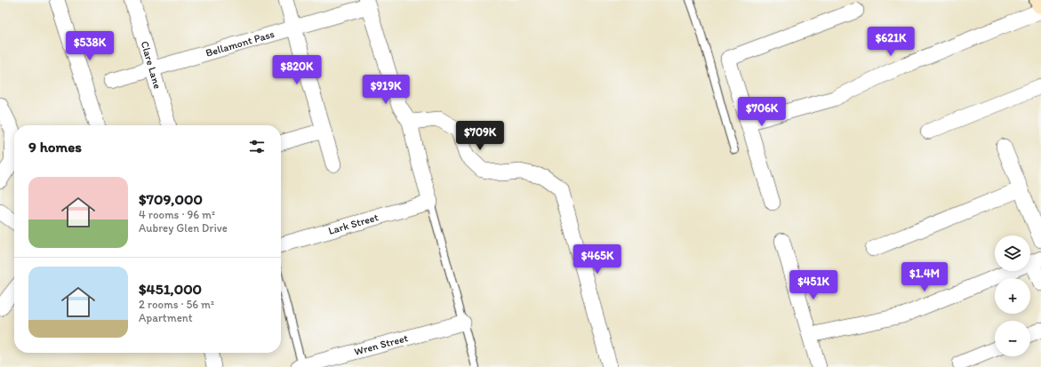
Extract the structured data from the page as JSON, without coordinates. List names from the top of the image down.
{
  "streets": {
    "street": [
      "Bellamont Pass",
      "Clare Lane",
      "Lark Street",
      "Wren Street"
    ]
  },
  "crossings": [
    ["Bellamont Pass", "Clare Lane"]
  ],
  "page": {
    "price": [
      "$621K",
      "$538K",
      "$820K",
      "$919K",
      "$706K",
      "$709K",
      "$465K",
      "$1.4M",
      "$451K"
    ],
    "heading": "9 homes",
    "list": [
      {
        "name": "$709,000",
        "note": "4 rooms · 96 m² · Aubrey Glen Drive"
      },
      {
        "name": "$451,000",
        "note": "2 rooms · 56 m² · Apartment"
      }
    ],
    "map_buttons": ["+", "−"]
  }
}
